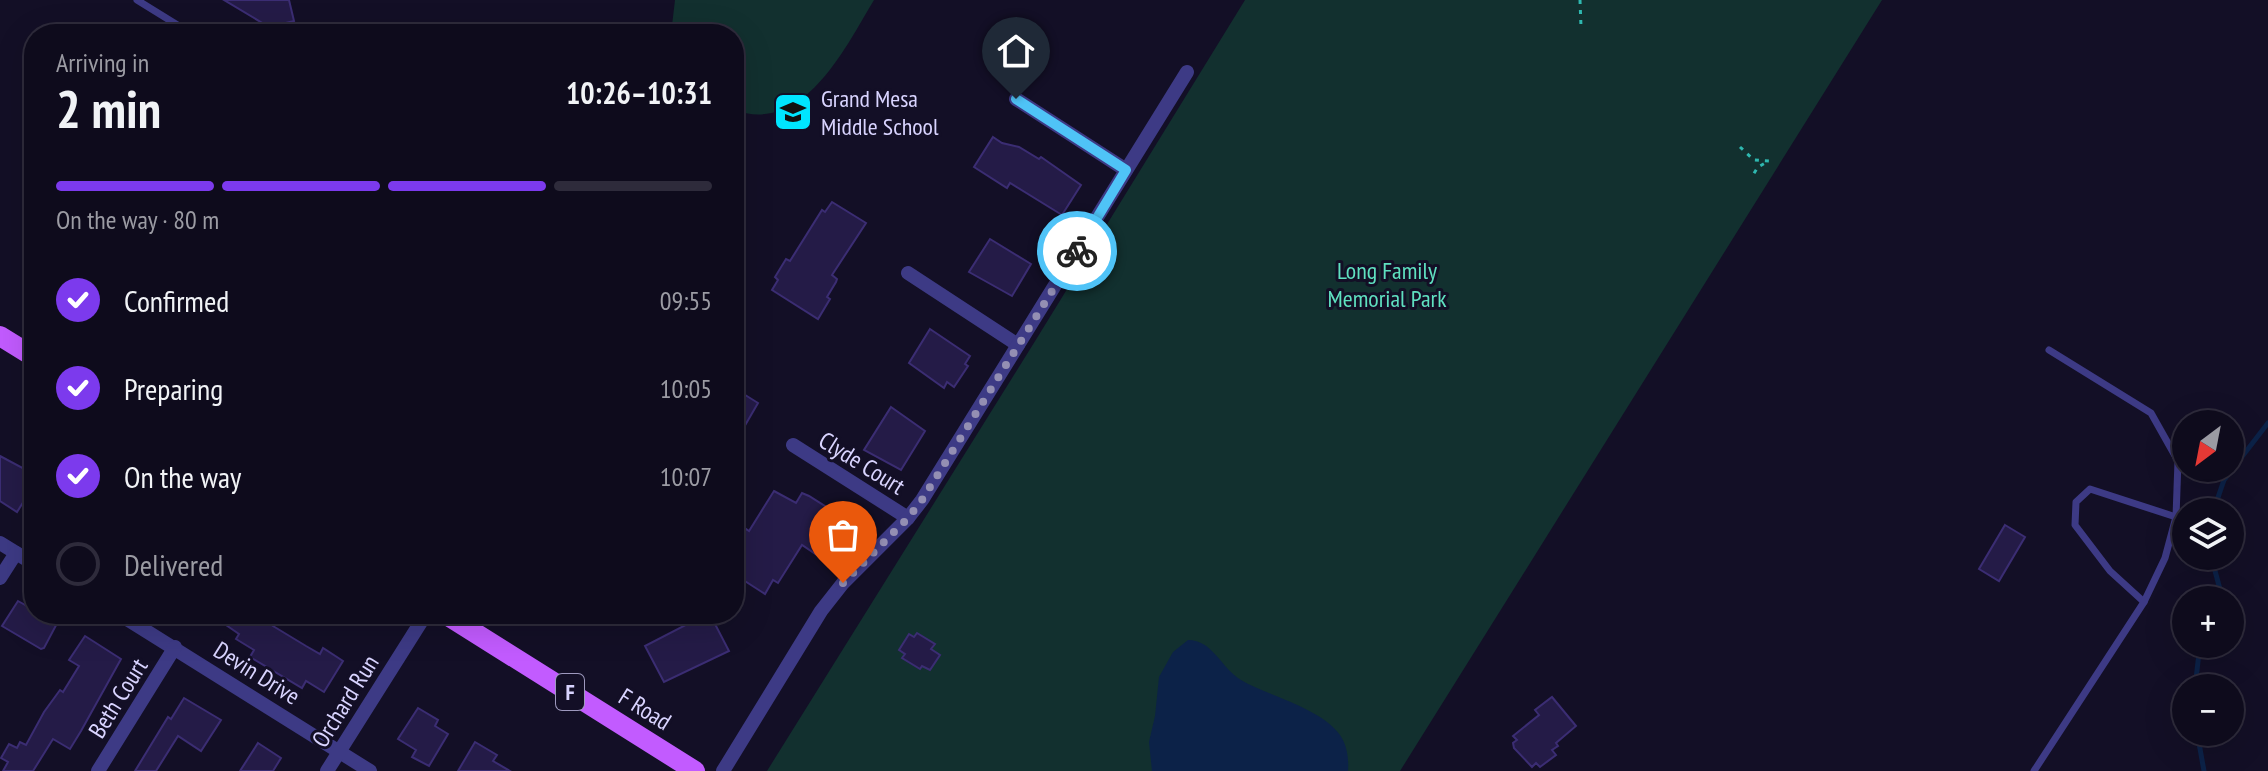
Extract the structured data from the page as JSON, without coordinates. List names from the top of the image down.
{
  "streets": {
    "main road": ["F", "F Road"],
    "street": [
      "Clyde Court",
      "Devin Drive",
      "Beth Court",
      "Orchard Run"
    ]
  },
  "crossings": [
    ["Devin Drive", "Beth Court"],
    ["Devin Drive", "Orchard Run"]
  ],
  "parks": ["Long Family Memorial Park"],
  "places": {
    "school or university": ["Grand Mesa Middle School"]
  },
  "north": "bottom left",
  "page": {
    "heading": ["2 min", "Arriving in", "10:26–10:31"],
    "bar": "On the way · 80 m",
    "list": [
      ["Confirmed", "09:55"],
      ["Preparing", "10:05"],
      ["On the way", "10:07"],
      "Delivered"
    ],
    "map_buttons": ["+", "−"]
  }
}
